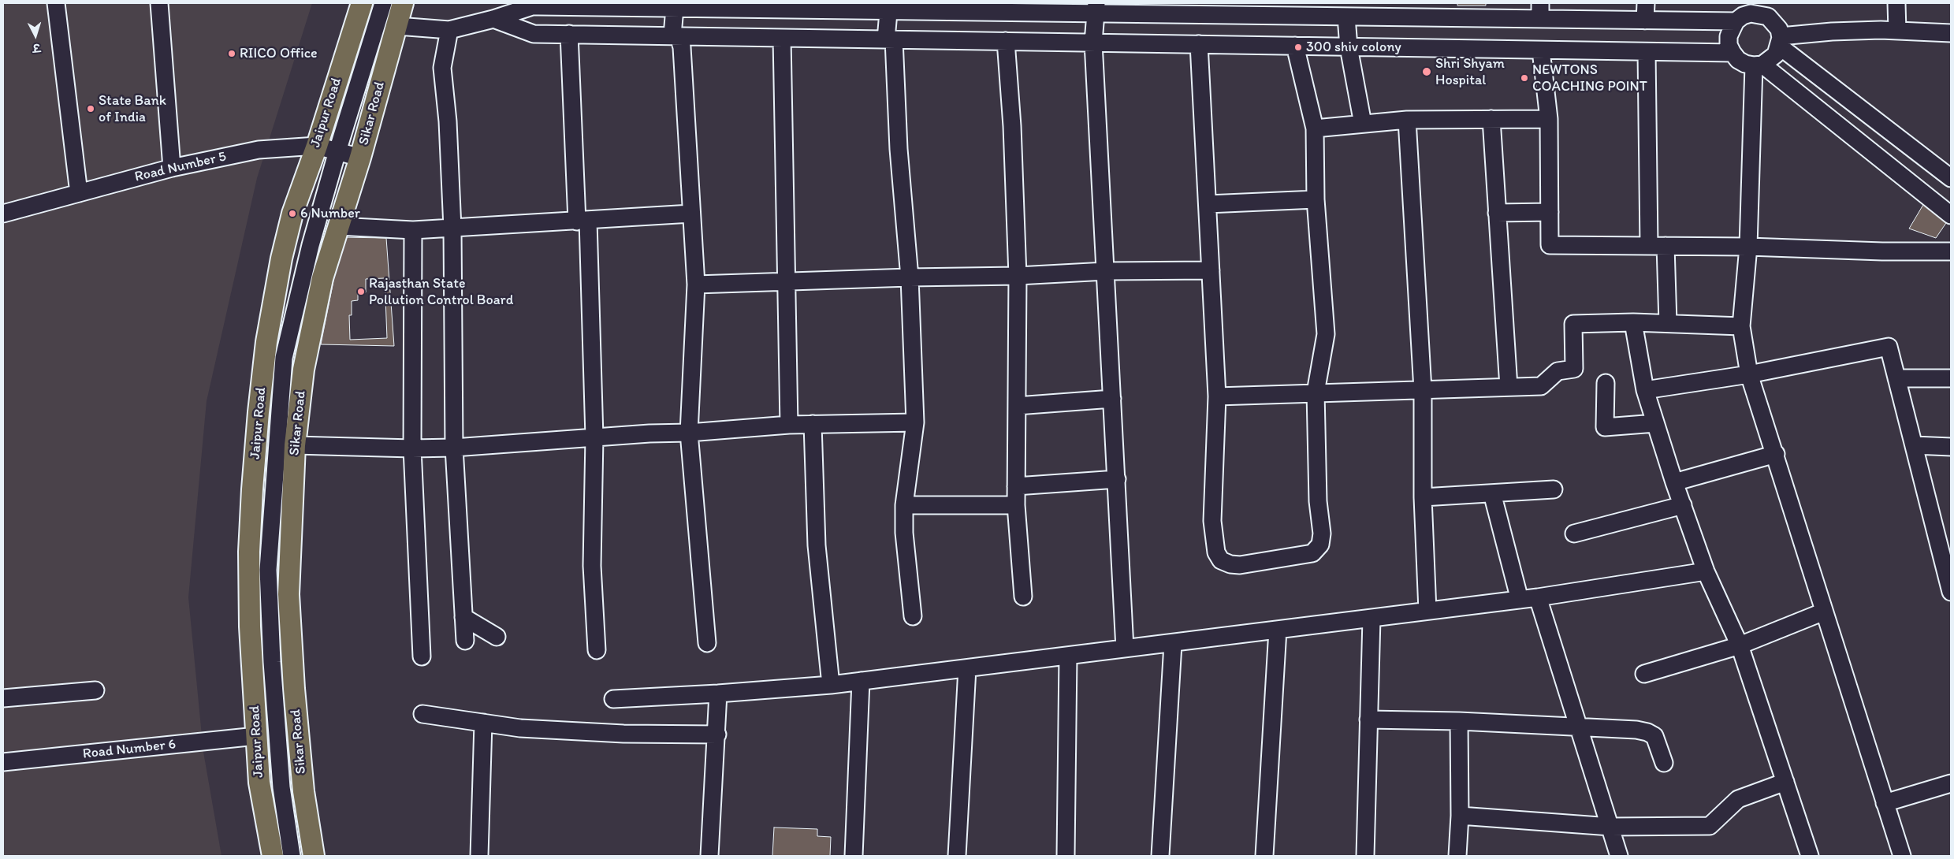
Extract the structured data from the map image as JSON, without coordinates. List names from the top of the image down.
{
  "streets": {
    "main road": ["Jaipur Road", "Sikar Road"],
    "street": ["Road Number 5", "Road Number 6"]
  },
  "crossings": [
    ["Jaipur Road", "Road Number 5"],
    ["Jaipur Road", "Road Number 6"],
    ["Sikar Road", "Road Number 5"]
  ],
  "places": [
    "300 shiv colony",
    "RIICO Office",
    "Shri Shyam Hospital",
    "NEWTONS COACHING POINT",
    "State Bank of India",
    "6 Number",
    "Rajasthan State Pollution Control Board"
  ],
  "north": "bottom"
}
